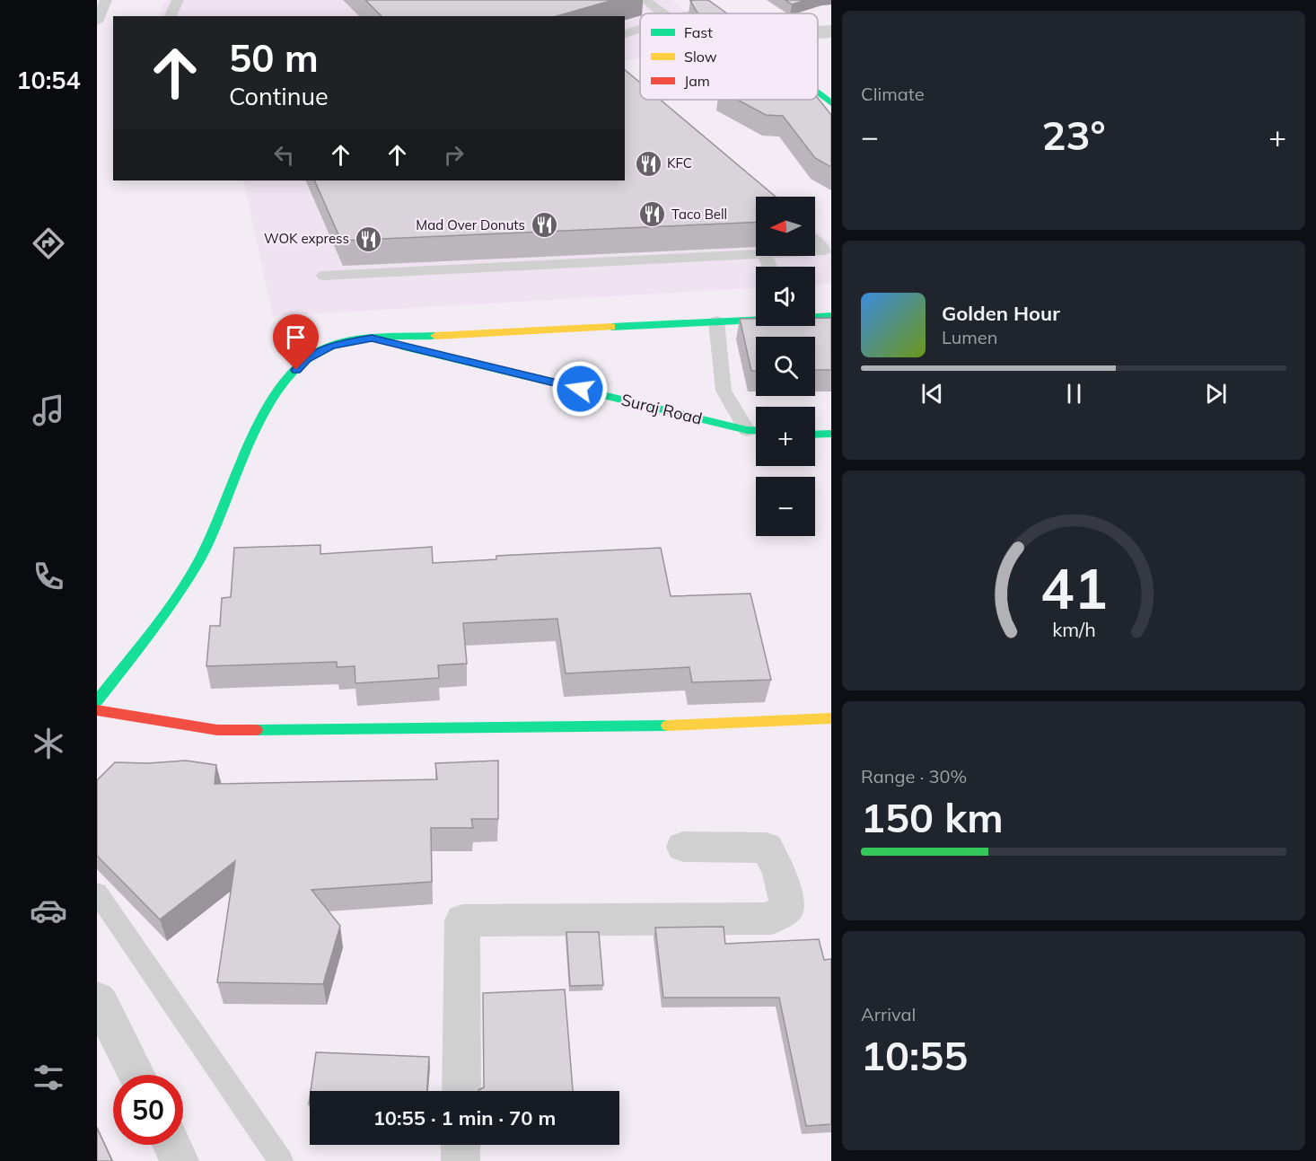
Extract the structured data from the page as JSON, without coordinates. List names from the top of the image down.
{
  "streets": {
    "main road": ["Suraj Road"]
  },
  "places": {
    "restaurant": [
      "KFC",
      "Taco Bell",
      "Mad Over Donuts",
      "WOK express"
    ]
  },
  "legend": ["Fast", "Slow", "Jam"],
  "north": "left",
  "page": {
    "tabs": "10:54",
    "tile": [
      "Climate",
      ["Range · 30%", "150 km"],
      ["Arrival", "10:55"]
    ],
    "turn": ["50 m", "Continue"],
    "heat": ["−", "23°", "+"],
    "map_buttons": ["+", "−"],
    "song": ["Golden Hour", "Lumen"],
    "limit": "50",
    "trip": "10:55 · 1 min · 70 m",
    "gauge": ["41", "km/h"]
  }
}
